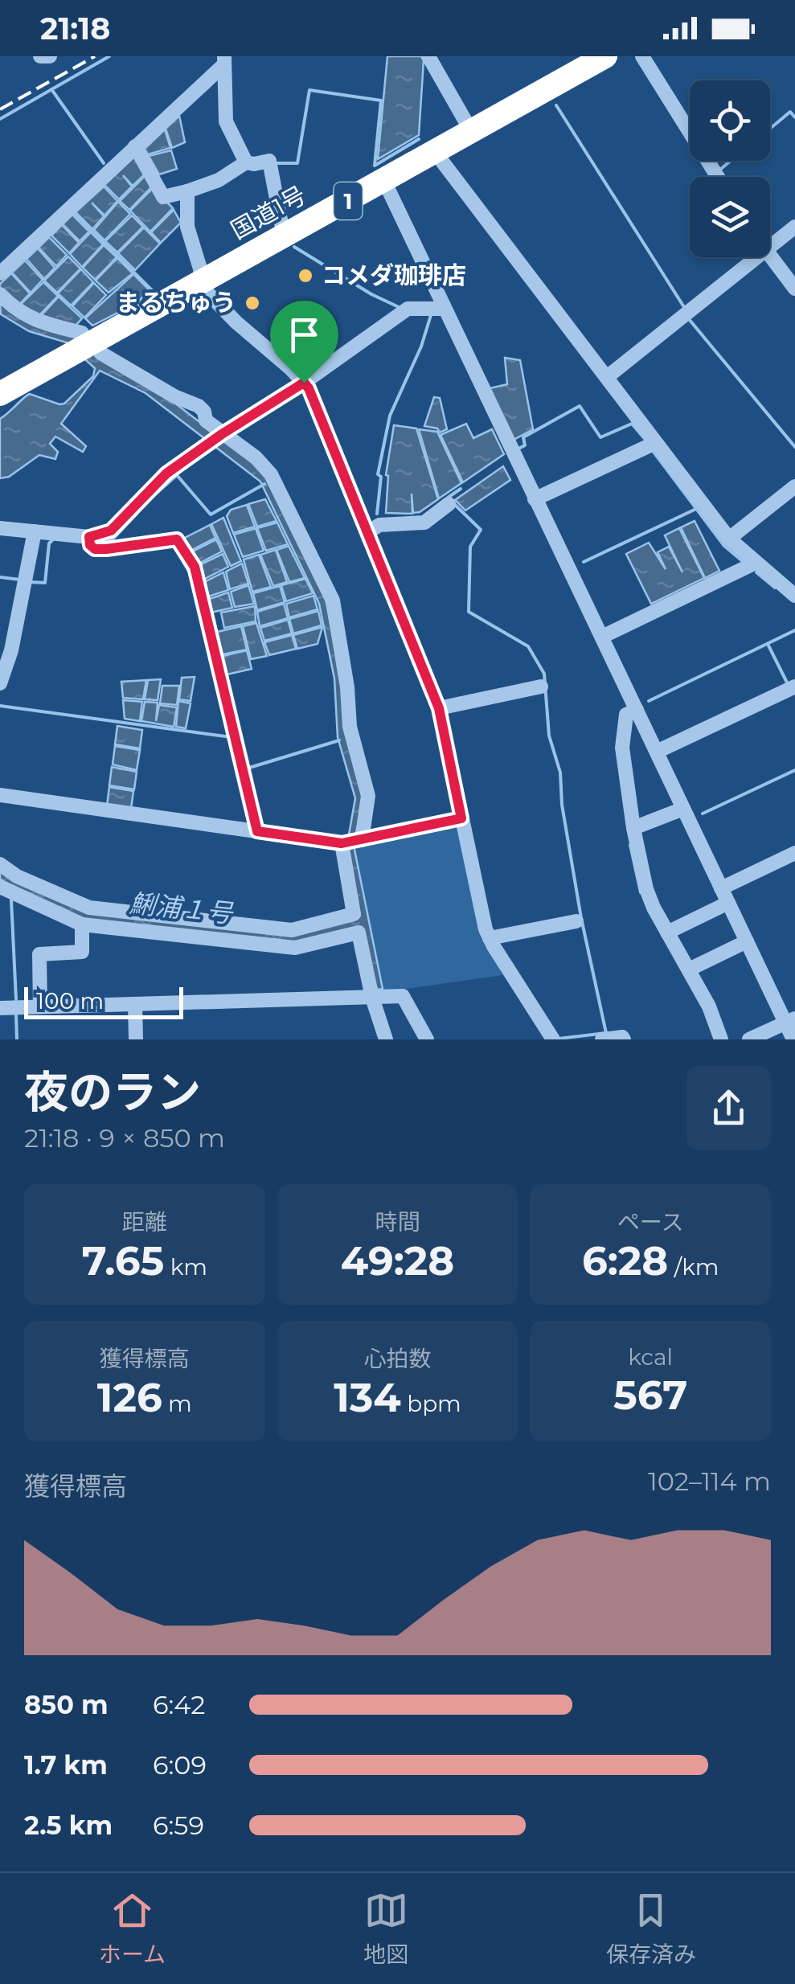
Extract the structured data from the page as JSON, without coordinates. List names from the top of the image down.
{
  "streets": {
    "highway": ["1", "国道1号"]
  },
  "water": ["鯏浦１号"],
  "places": ["コメダ珈琲店", "まるちゅう"],
  "scale_bar": "100 m",
  "page": {
    "status": "21:18",
    "scale": "100 m",
    "heading": ["夜のラン", "21:18 · 9 × 850 m"],
    "stats": [
      ["距離", "7.65 km"],
      ["時間", "49:28"],
      ["ペース", "6:28 /km"],
      ["獲得標高", "126 m"],
      ["心拍数", "134 bpm"],
      ["kcal", "567"]
    ],
    "chart": ["獲得標高", "102–114 m"],
    "list": [
      {
        "name": "850 m",
        "note": "6:42"
      },
      {
        "name": "1.7 km",
        "note": "6:09"
      },
      {
        "name": "2.5 km",
        "note": "6:59"
      }
    ],
    "tabs": ["ホーム", "地図", "保存済み"]
  }
}
